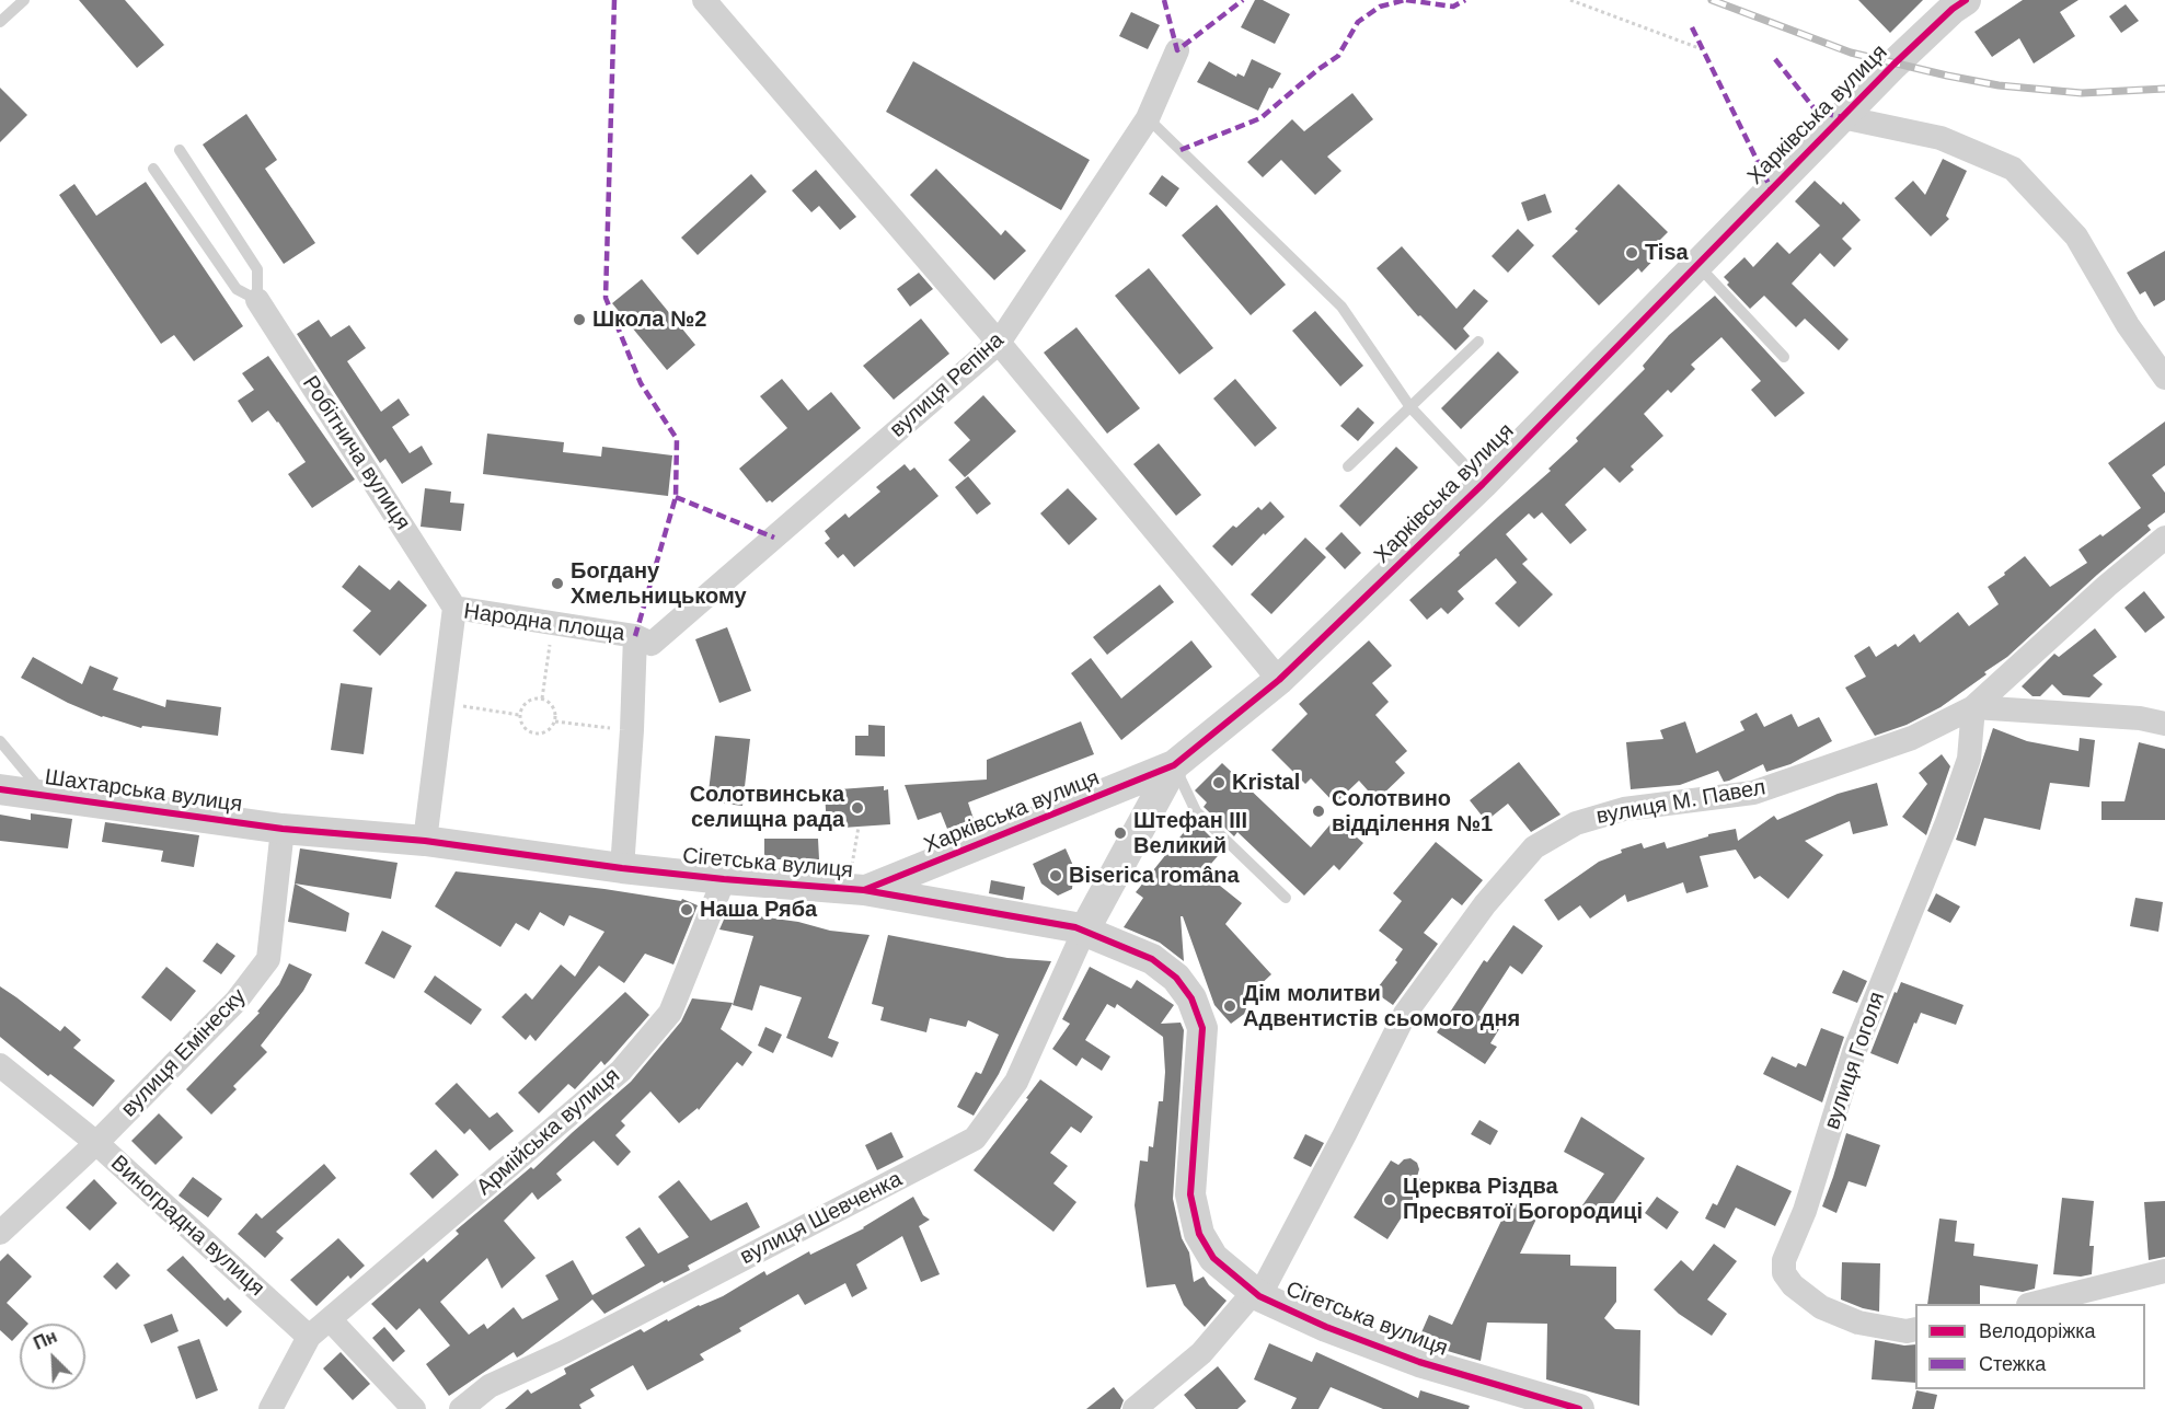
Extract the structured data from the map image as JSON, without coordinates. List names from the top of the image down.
{
  "streets": {
    "street": [
      "Харківська вулиця",
      "вулиця Репіна",
      "Робітнича вулиця",
      "Народна площа",
      "Шахтарська вулиця",
      "вулиця М. Павел",
      "Сігетська вулиця",
      "вулиця Емінеску",
      "вулиця Гоголя",
      "Армійська вулиця",
      "вулиця Шевченка",
      "Виноградна вулиця"
    ]
  },
  "crossings": [
    ["Харківська вулиця", "Сігетська вулиця"],
    ["Харківська вулиця", "вулиця Шевченка"],
    ["вулиця Репіна", "Народна площа"],
    ["Робітнича вулиця", "Народна площа"],
    ["Народна площа", "Сігетська вулиця"],
    ["Шахтарська вулиця", "Сігетська вулиця"],
    ["Шахтарська вулиця", "вулиця Емінеску"],
    ["вулиця М. Павел", "Сігетська вулиця"],
    ["вулиця М. Павел", "вулиця Гоголя"],
    ["Сігетська вулиця", "вулиця Емінеску"],
    ["Сігетська вулиця", "Армійська вулиця"],
    ["Сігетська вулиця", "вулиця Шевченка"],
    ["вулиця Емінеску", "Виноградна вулиця"],
    ["Армійська вулиця", "Виноградна вулиця"]
  ],
  "places": [
    "Tisa",
    "Школа №2",
    "Богдану Хмельницькому",
    "Kristal",
    "Солотвинська селищна рада",
    "Солотвино відділення №1",
    "Штефан III Великий",
    "Biserica româna",
    "Наша Ряба",
    "Дім молитви Адвентистів сьомого дня",
    "Церква Різдва Пресвятої Богородиці"
  ],
  "legend": ["Велодоріжка", "Стежка"],
  "north": "top left"
}
